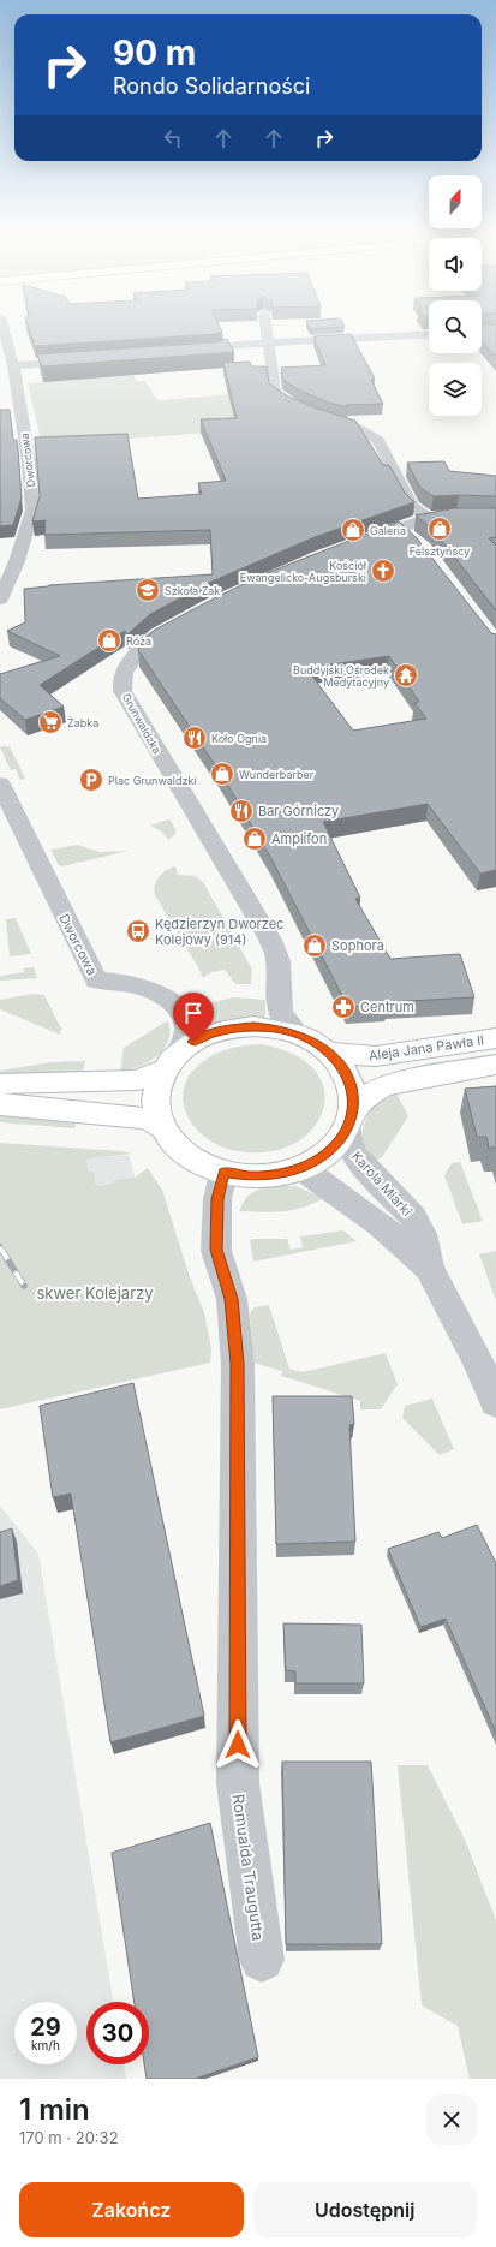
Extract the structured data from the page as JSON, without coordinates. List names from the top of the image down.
{
  "streets": {
    "main road": ["Aleja Jana Pawła II"],
    "street": [
      "Dworcowa",
      "Grunwaldzka",
      "Karola Miarki",
      "Romualda Traugutta"
    ]
  },
  "crossings": [
    ["Aleja Jana Pawła II", "Karola Miarki"],
    ["Aleja Jana Pawła II", "Romualda Traugutta"]
  ],
  "parks": ["skwer Kolejarzy"],
  "places": {
    "shop": [
      "Felsztyńscy",
      "Galeria",
      "Róża",
      "Wunderbarber",
      "Amplifon",
      "Sophora"
    ],
    "church": ["Kościół Ewangelicko-Augsburski"],
    "school or university": ["Szkoła Żak"],
    "temple": ["Buddyjski Ośrodek Medytacyjny"],
    "supermarket": ["Żabka"],
    "restaurant": ["Koło Ognia", "Bar Górniczy"],
    "parking": ["Plac Grunwaldzki"],
    "bus stop": ["Kędzierzyn Dworzec Kolejowy (914)"],
    "pharmacy": ["Centrum"]
  },
  "north": "top",
  "page": {
    "turn": ["90 m", "Rondo Solidarności"],
    "speed": "29 km/h",
    "limit": "30",
    "heading": ["1 min", "170 m · 20:32"],
    "buttons": ["Zakończ", "Udostępnij"]
  }
}
